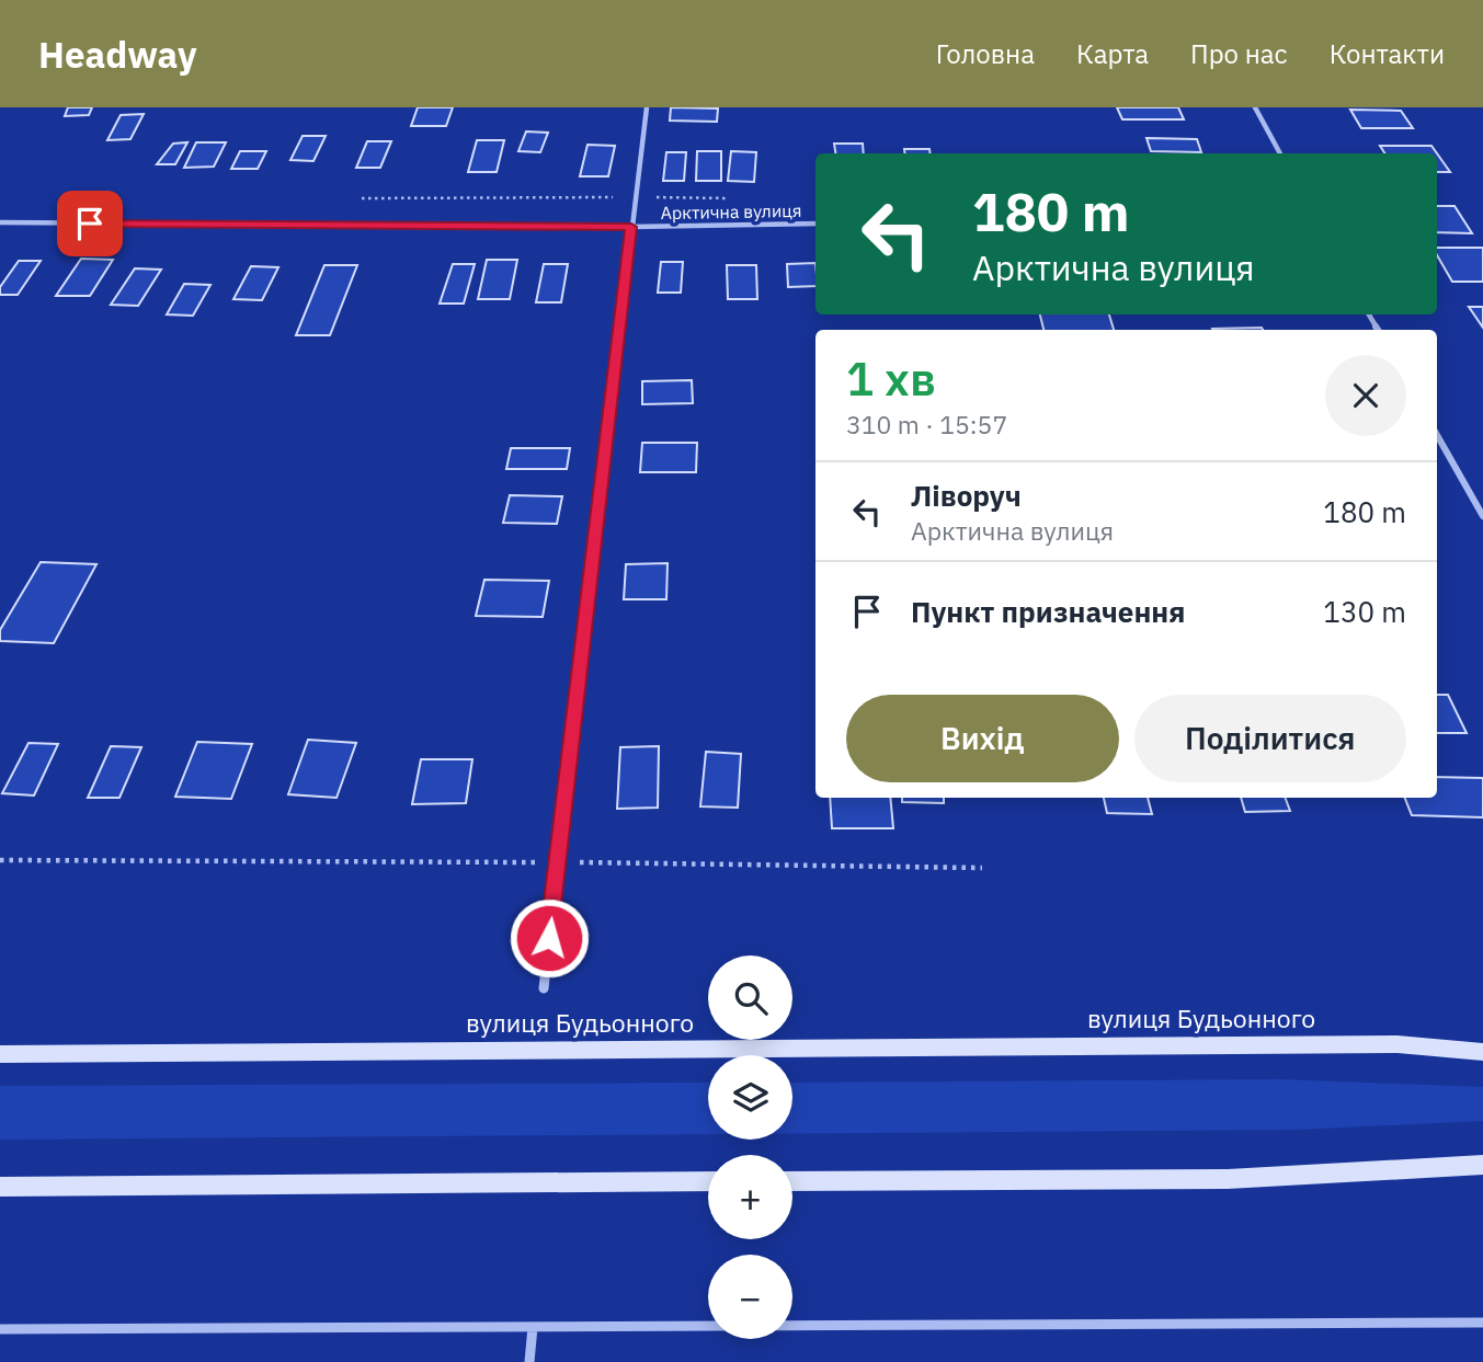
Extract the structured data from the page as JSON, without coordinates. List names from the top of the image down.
{
  "streets": {
    "main road": ["вулиця Будьонного"],
    "street": ["Арктична вулиця"]
  },
  "page": {
    "header": "Headway",
    "nav": [
      "Головна",
      "Карта",
      "Про нас",
      "Контакти"
    ],
    "turn": ["180 m", "Арктична вулиця"],
    "heading": ["1 хв", "310 m · 15:57"],
    "list": [
      {
        "name": "Ліворуч",
        "note": "Арктична вулиця",
        "value": "180 m"
      },
      {
        "name": "Пункт призначення",
        "value": "130 m"
      }
    ],
    "buttons": ["Вихід", "Поділитися"],
    "map_buttons": ["+", "−"]
  }
}
